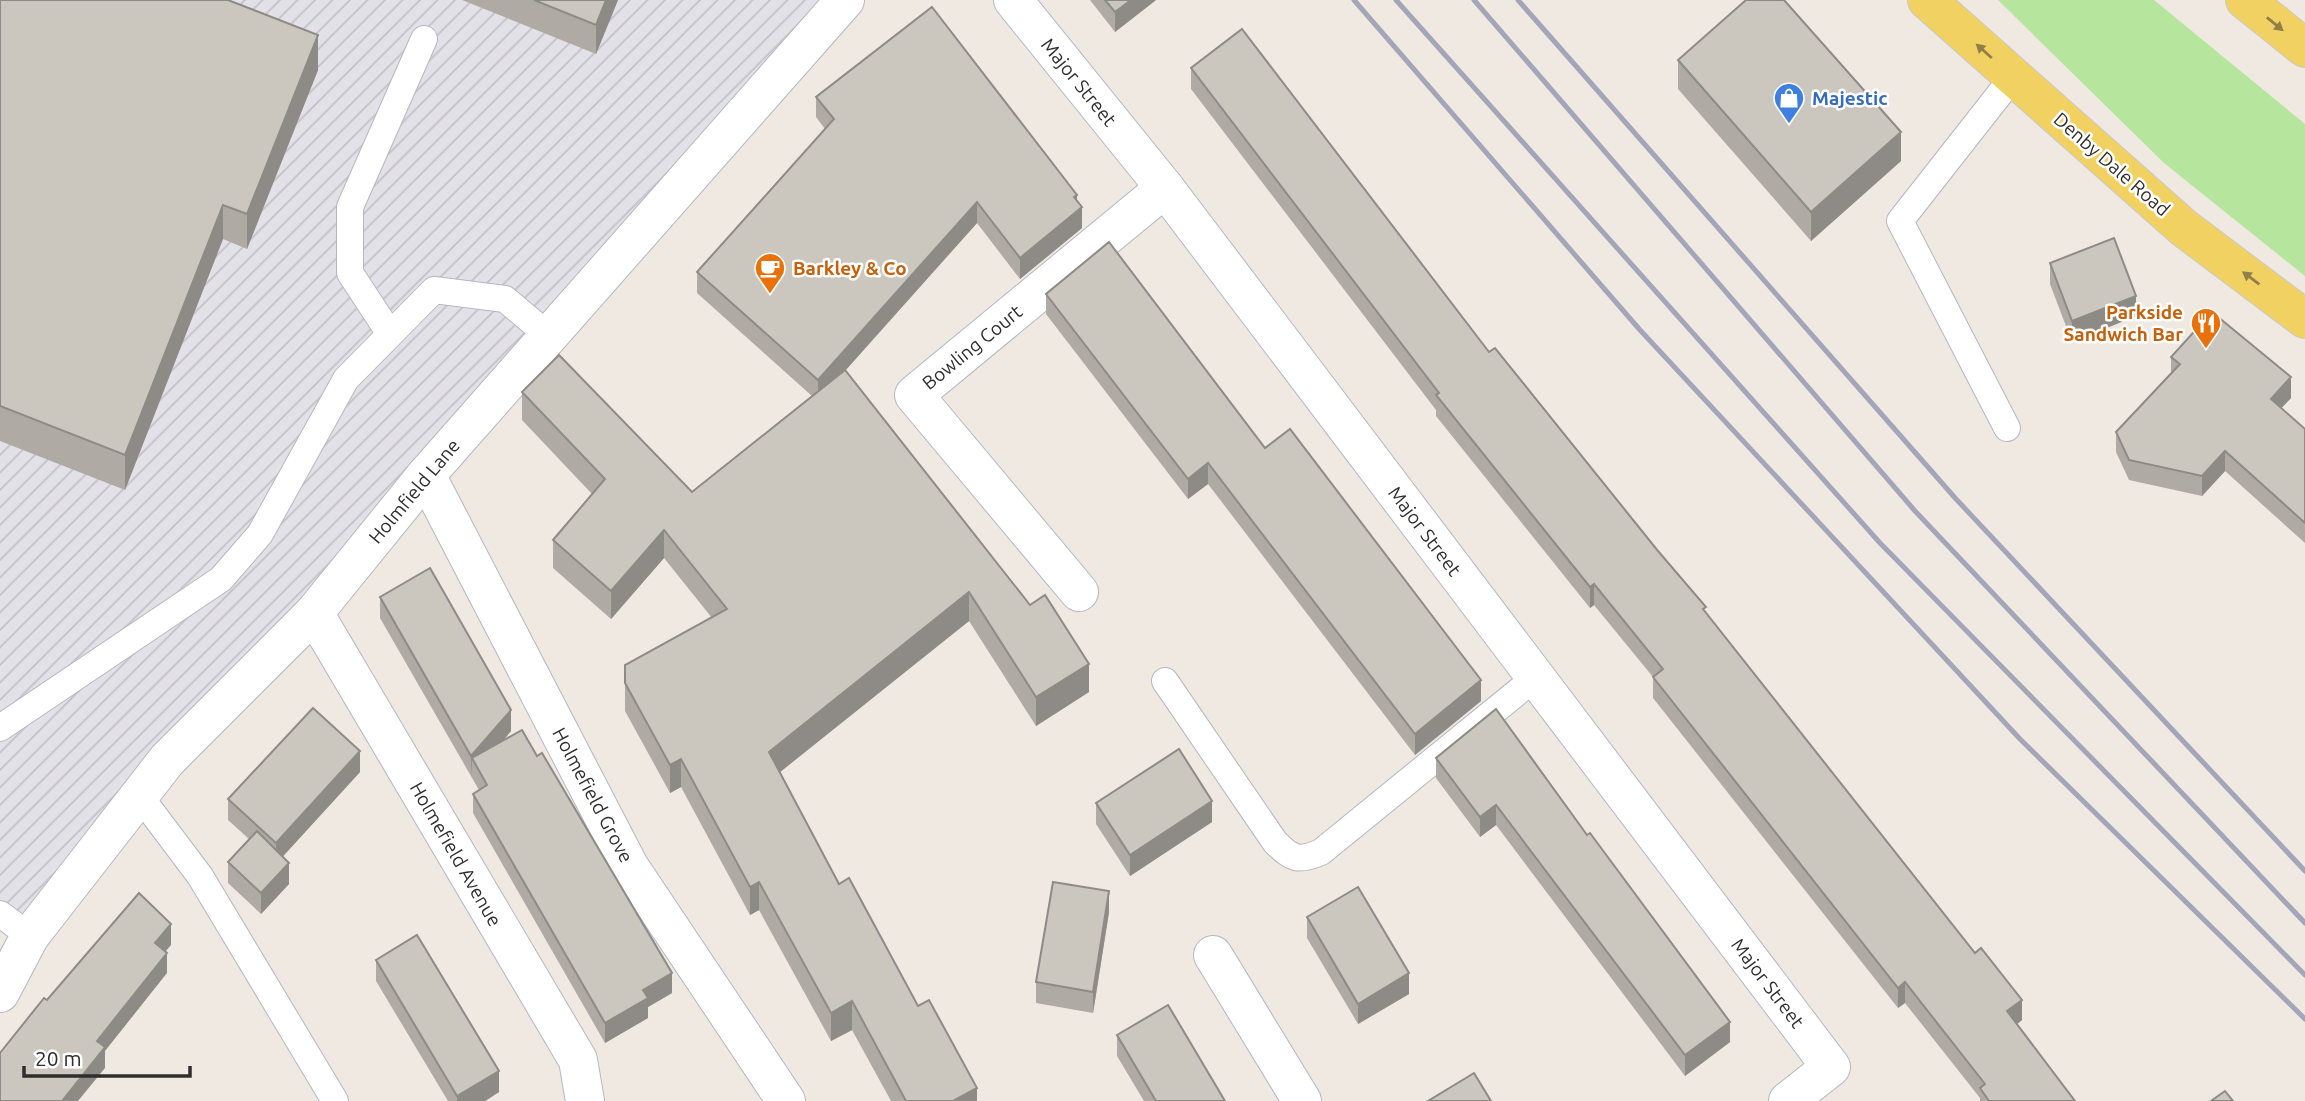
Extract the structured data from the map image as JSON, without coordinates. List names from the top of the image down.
{
  "streets": {
    "main road": ["Denby Dale Road"],
    "street": [
      "Major Street",
      "Bowling Court",
      "Holmfield Lane",
      "Holmefield Grove",
      "Holmefield Avenue"
    ]
  },
  "crossings": [
    ["Major Street", "Bowling Court"],
    ["Holmfield Lane", "Holmefield Grove"],
    ["Holmfield Lane", "Holmefield Avenue"]
  ],
  "one_way": ["Denby Dale Road"],
  "places": {
    "shop": ["Majestic"],
    "cafe": ["Barkley & Co"],
    "restaurant": ["Parkside Sandwich Bar"]
  },
  "scale_bar": "20 m"
}
